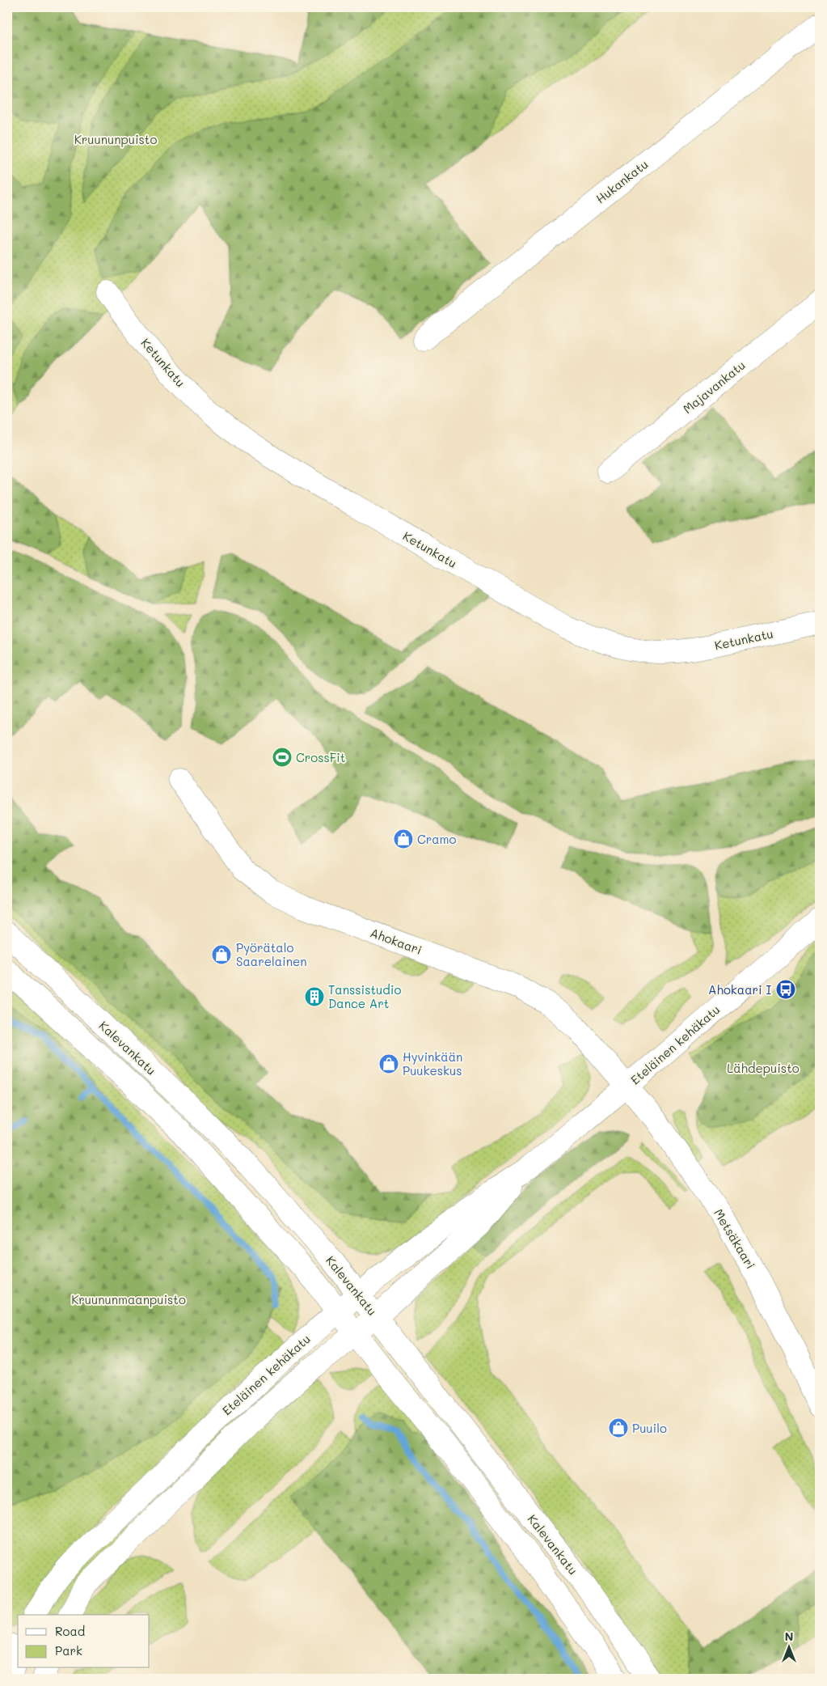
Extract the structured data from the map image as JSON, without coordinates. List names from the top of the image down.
{
  "streets": {
    "street": [
      "Hukankatu",
      "Ketunkatu",
      "Majavankatu",
      "Ahokaari",
      "Eteläinen kehäkatu",
      "Kalevankatu",
      "Metsäkaari"
    ]
  },
  "crossings": [
    ["Ahokaari", "Eteläinen kehäkatu"],
    ["Ahokaari", "Metsäkaari"],
    ["Eteläinen kehäkatu", "Kalevankatu"],
    ["Eteläinen kehäkatu", "Metsäkaari"]
  ],
  "parks": ["Kruununpuisto", "Lähdepuisto", "Kruununmaanpuisto"],
  "places": {
    "sports": ["CrossFit"],
    "shop": [
      "Cramo",
      "Pyörätalo Saarelainen",
      "Hyvinkään Puukeskus",
      "Puuilo"
    ],
    "bus stop": ["Ahokaari I"],
    "building": ["Tanssistudio Dance Art"]
  },
  "legend": ["Road", "Park"],
  "north": "top"
}
